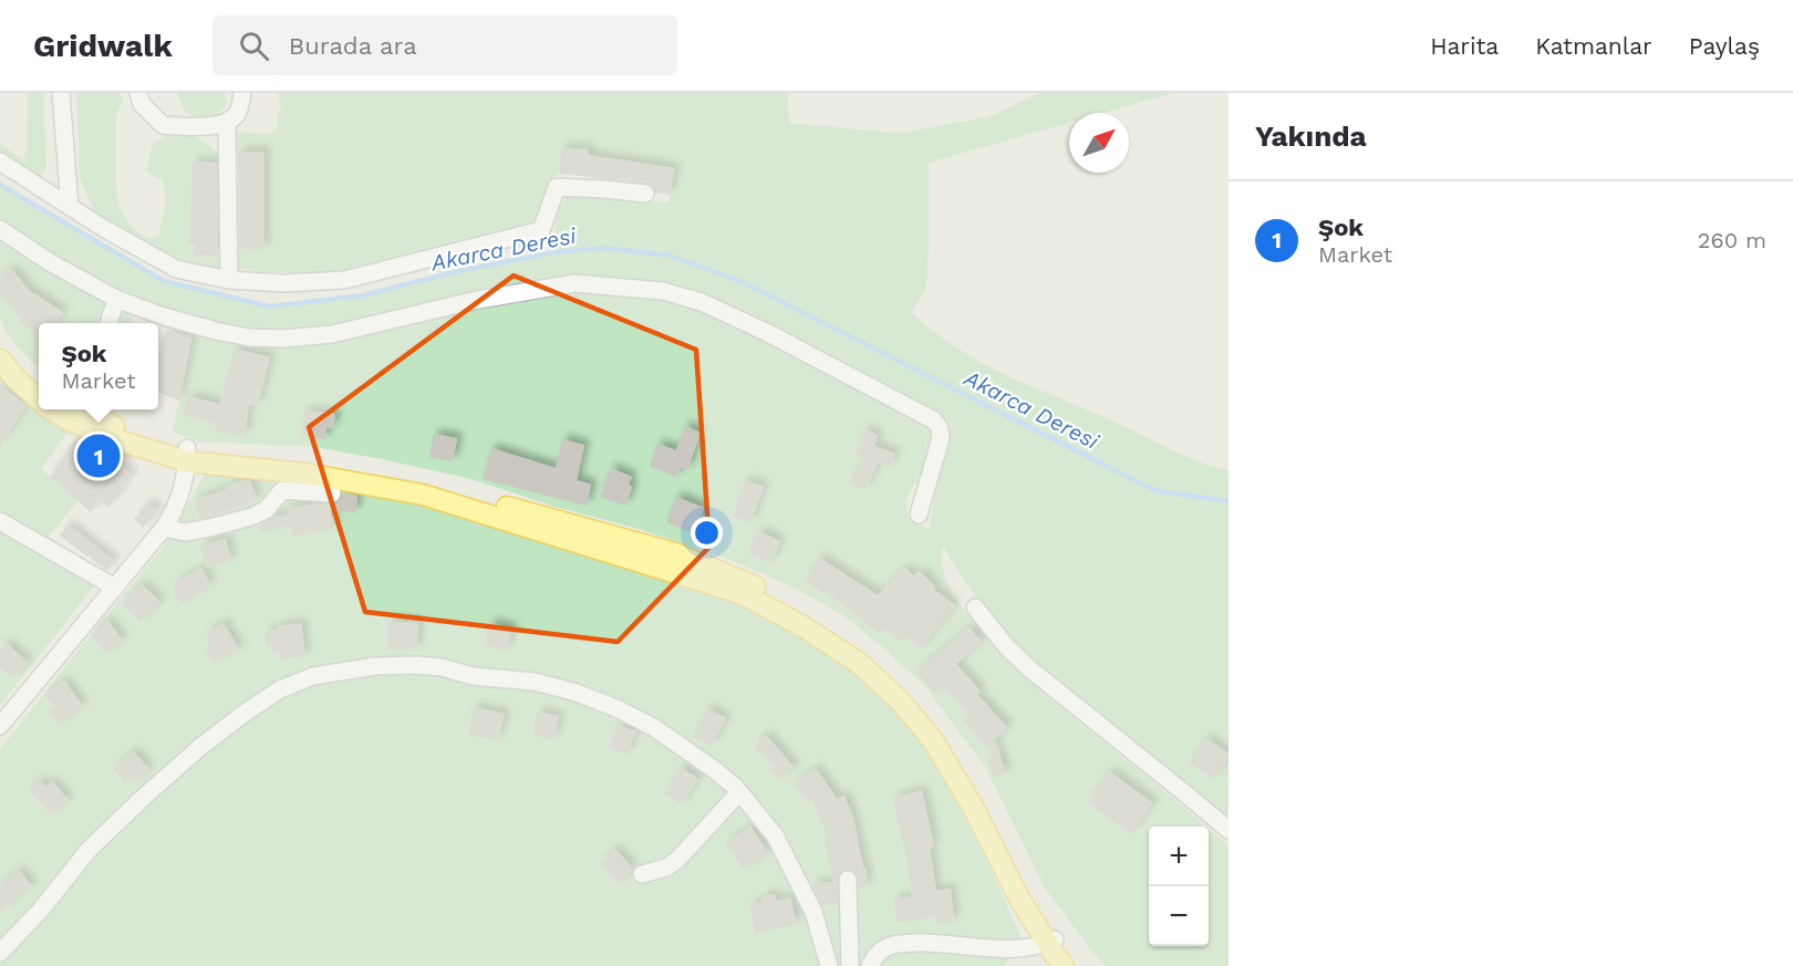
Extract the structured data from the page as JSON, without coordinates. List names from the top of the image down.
{
  "water": ["Akarca Deresi"],
  "north": "top right",
  "page": {
    "header": "Gridwalk",
    "search": "Burada ara",
    "nav": ["Harita", "Katmanlar", "Paylaş"],
    "heading": "Yakında",
    "list": [
      {
        "mark": "1",
        "name": "Şok",
        "note": "Market",
        "value": "260 m"
      }
    ],
    "popup": ["Şok", "Market"],
    "pins": "1",
    "map_buttons": ["+", "−"]
  }
}
